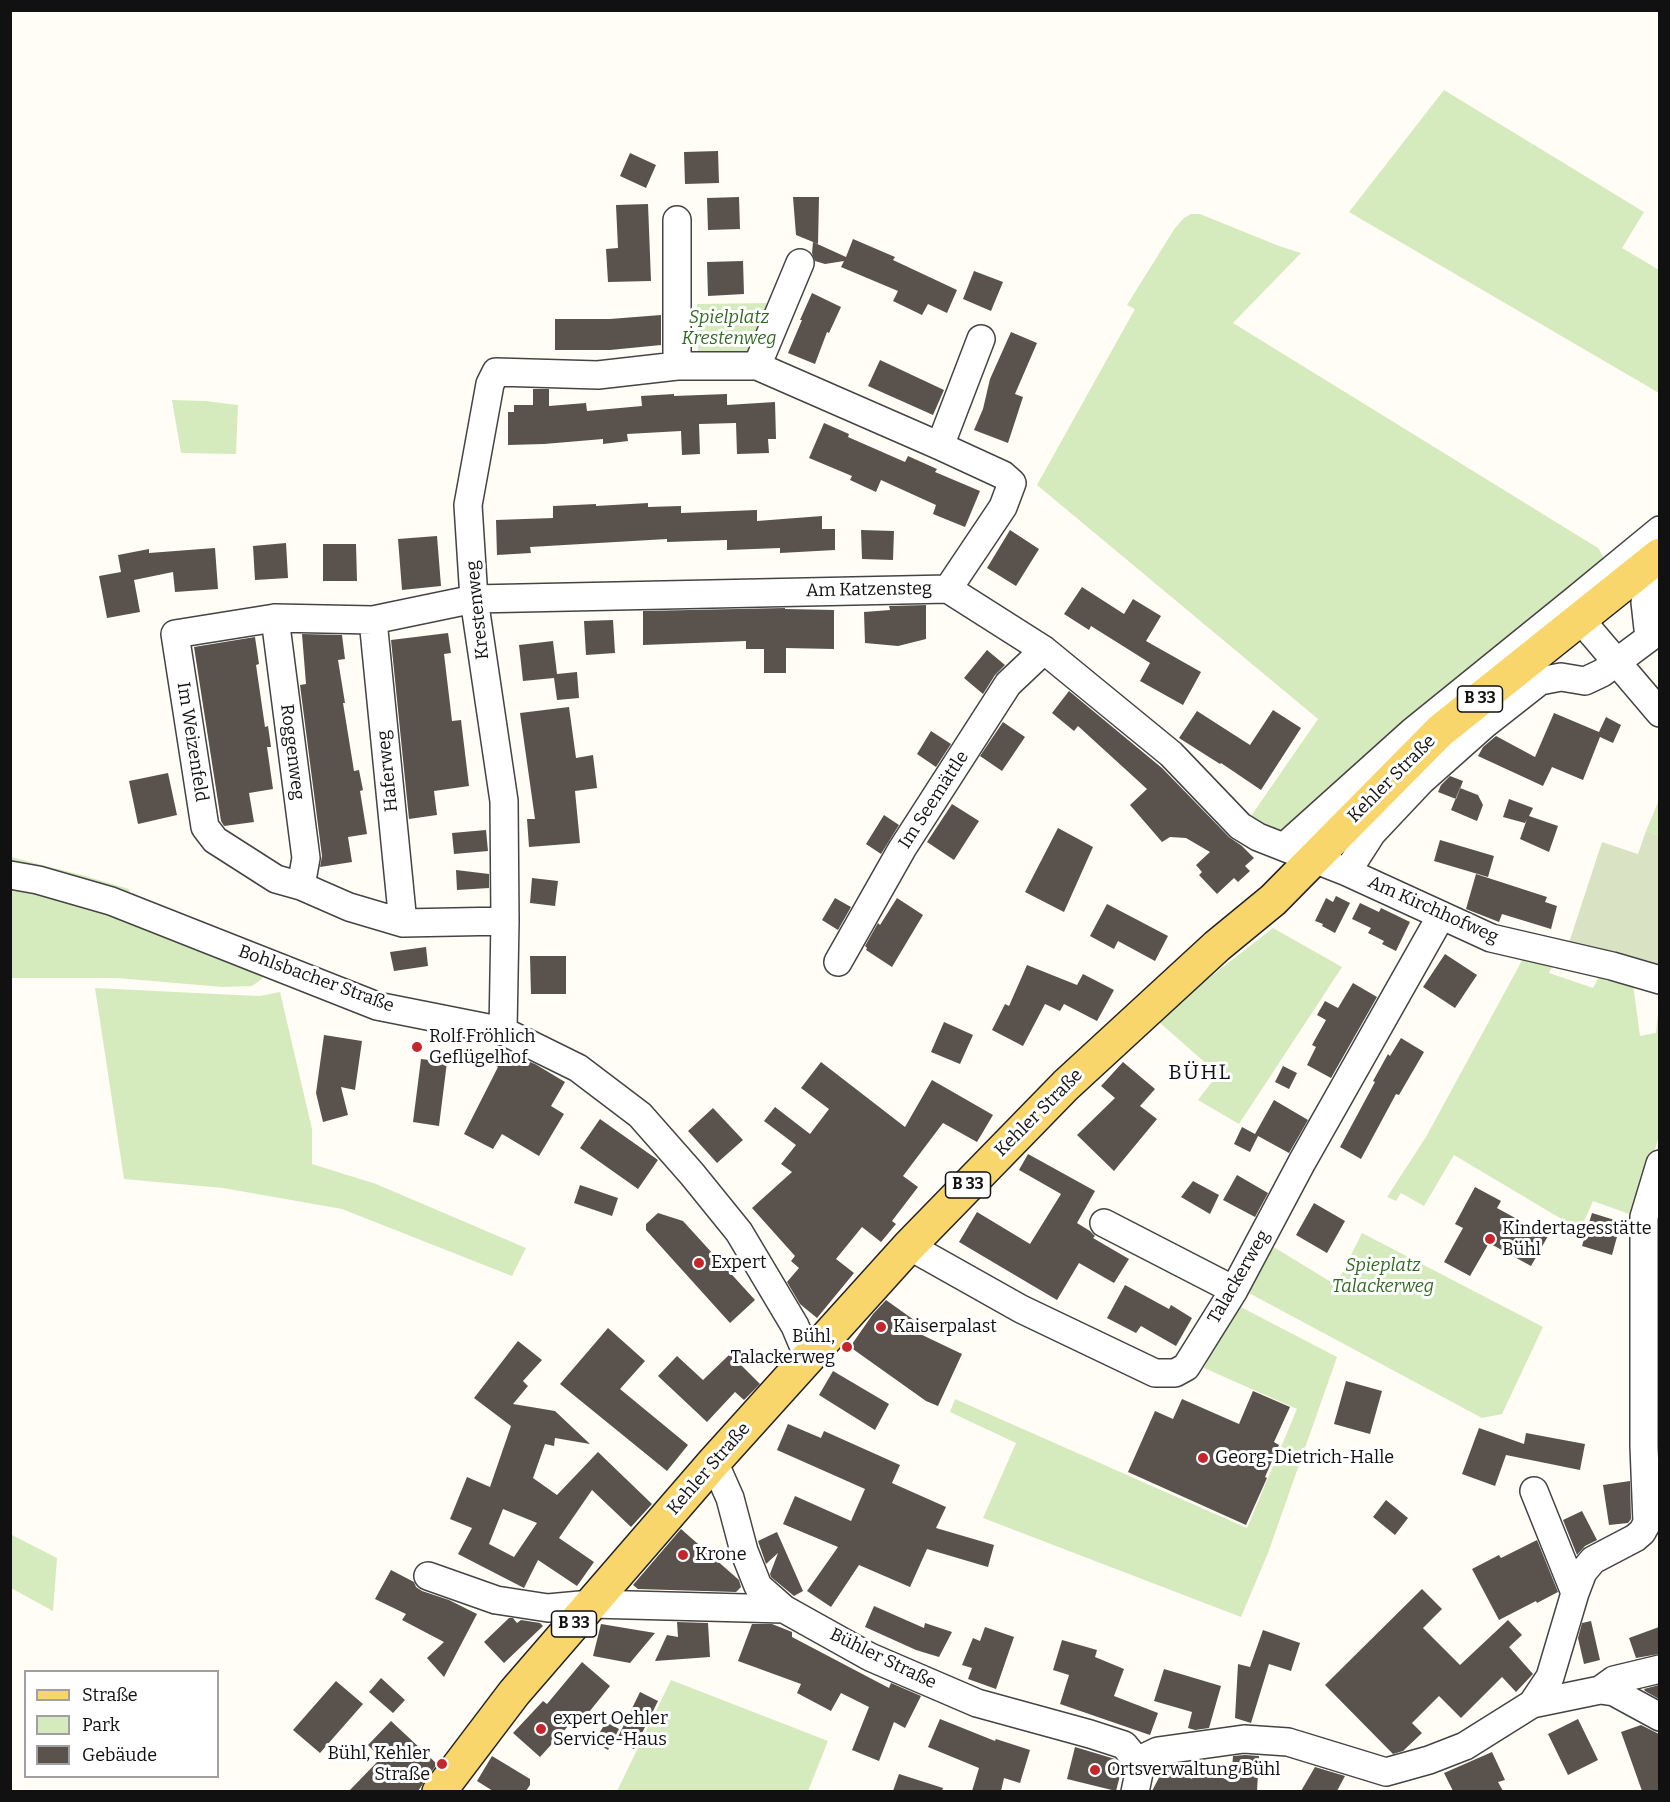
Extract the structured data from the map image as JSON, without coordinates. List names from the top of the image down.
{
  "streets": {
    "main road": ["B 33", "Kehler Straße"],
    "street": [
      "Am Katzensteg",
      "Krestenweg",
      "Im Weizenfeld",
      "Roggenweg",
      "Haferweg",
      "Im Seemättle",
      "Am Kirchhofweg",
      "Bohlsbacher Straße",
      "Talackerweg",
      "Bühler Straße"
    ]
  },
  "crossings": [
    ["Am Katzensteg", "Krestenweg"],
    ["Am Katzensteg", "Im Weizenfeld"],
    ["Am Katzensteg", "Kehler Straße"],
    ["Am Katzensteg", "Im Seemättle"],
    ["Am Katzensteg", "Am Kirchhofweg"],
    ["Krestenweg", "Im Weizenfeld"],
    ["Krestenweg", "Bohlsbacher Straße"],
    ["Im Weizenfeld", "Roggenweg"],
    ["Im Weizenfeld", "Haferweg"],
    ["Kehler Straße", "Am Kirchhofweg"],
    ["Kehler Straße", "Bohlsbacher Straße"],
    ["Kehler Straße", "Talackerweg"],
    ["Kehler Straße", "Bühler Straße"],
    ["Am Kirchhofweg", "Talackerweg"]
  ],
  "districts": ["BÜHL"],
  "parks": ["Spielplatz Krestenweg", "Spieplatz Talackerweg"],
  "places": [
    "Rolf Fröhlich Geflügelhof",
    "Kindertagesstätte Bühl",
    "Expert",
    "Kaiserpalast",
    "Bühl, Talackerweg",
    "Georg-Dietrich-Halle",
    "Krone",
    "expert Oehler Service-Haus",
    "Bühl, Kehler Straße",
    "Ortsverwaltung Bühl"
  ],
  "legend": ["Straße", "Park", "Gebäude"]
}
